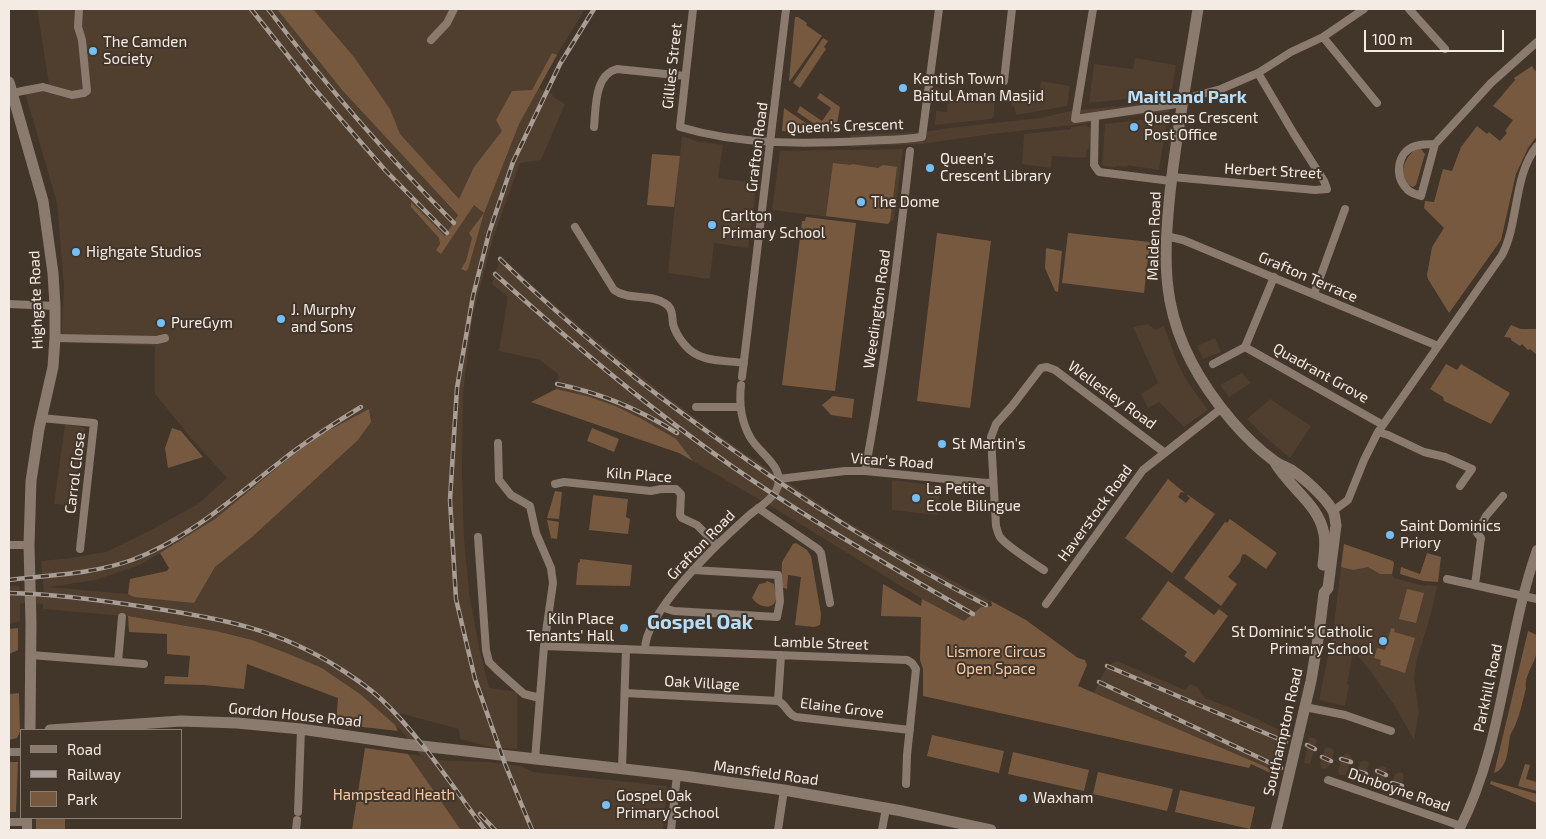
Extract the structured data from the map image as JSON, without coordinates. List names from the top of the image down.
{
  "streets": {
    "main road": [
      "Malden Road",
      "Highgate Road",
      "Gordon House Road",
      "Southampton Road",
      "Mansfield Road"
    ],
    "street": [
      "Gillies Street",
      "Queen's Crescent",
      "Grafton Road",
      "Herbert Street",
      "Grafton Terrace",
      "Weedington Road",
      "Quadrant Grove",
      "Wellesley Road",
      "Vicar's Road",
      "Carrol Close",
      "Kiln Place",
      "Haverstock Road",
      "Lamble Street",
      "Oak Village",
      "Parkhill Road",
      "Elaine Grove",
      "Dunboyne Road"
    ]
  },
  "crossings": [
    ["Gillies Street", "Queen's Crescent"],
    ["Queen's Crescent", "Grafton Road"],
    ["Queen's Crescent", "Weedington Road"],
    ["Grafton Road", "Vicar's Road"],
    ["Grafton Road", "Kiln Place"],
    ["Grafton Road", "Lamble Street"],
    ["Herbert Street", "Malden Road"],
    ["Malden Road", "Grafton Terrace"],
    ["Malden Road", "Haverstock Road"],
    ["Malden Road", "Southampton Road"],
    ["Highgate Road", "Carrol Close"],
    ["Weedington Road", "Vicar's Road"],
    ["Wellesley Road", "Vicar's Road"],
    ["Wellesley Road", "Haverstock Road"],
    ["Lamble Street", "Elaine Grove"],
    ["Oak Village", "Elaine Grove"],
    ["Parkhill Road", "Dunboyne Road"],
    ["Gordon House Road", "Mansfield Road"]
  ],
  "districts": ["Maitland Park", "Gospel Oak"],
  "parks": ["Lismore Circus Open Space", "Hampstead Heath"],
  "places": [
    "The Camden Society",
    "Kentish Town Baitul Aman Masjid",
    "Queens Crescent Post Office",
    "Queen's Crescent Library",
    "The Dome",
    "Carlton Primary School",
    "Highgate Studios",
    "J. Murphy and Sons",
    "PureGym",
    "St Martin's",
    "La Petite Ecole Bilingue",
    "Saint Dominics Priory",
    "Kiln Place Tenants' Hall",
    "St Dominic's Catholic Primary School",
    "Waxham",
    "Gospel Oak Primary School"
  ],
  "legend": ["Road", "Railway", "Park"],
  "scale_bar": "100 m"
}
